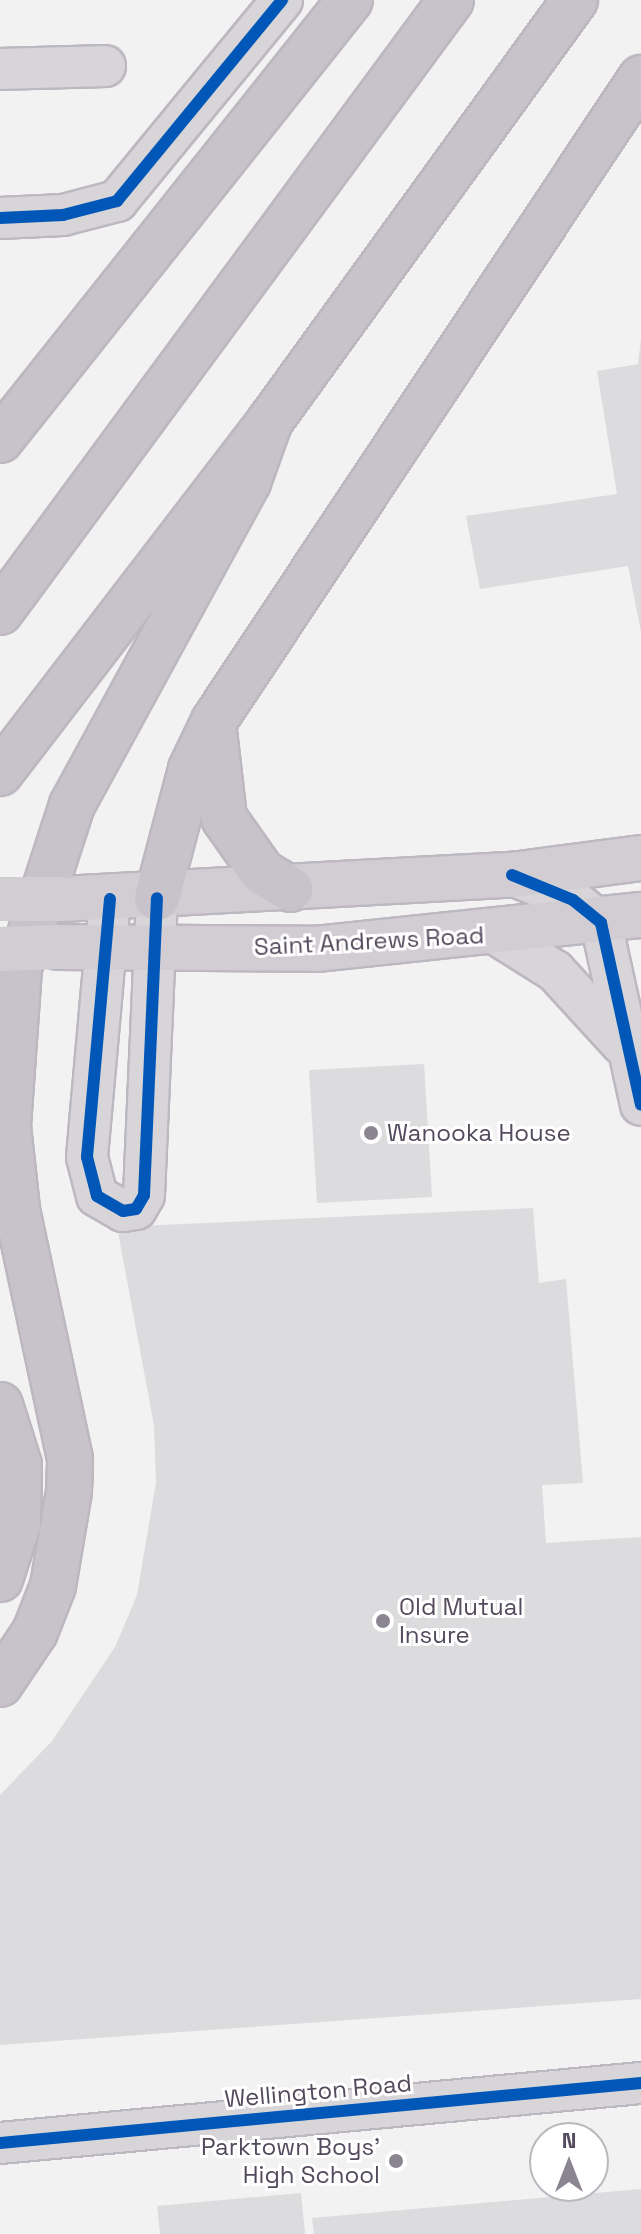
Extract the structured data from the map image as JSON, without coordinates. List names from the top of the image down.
{
  "streets": {
    "main road": ["Saint Andrews Road"],
    "street": ["Wellington Road"]
  },
  "places": ["Wanooka House", "Old Mutual Insure", "Parktown Boys' High School"],
  "north": "top"
}
